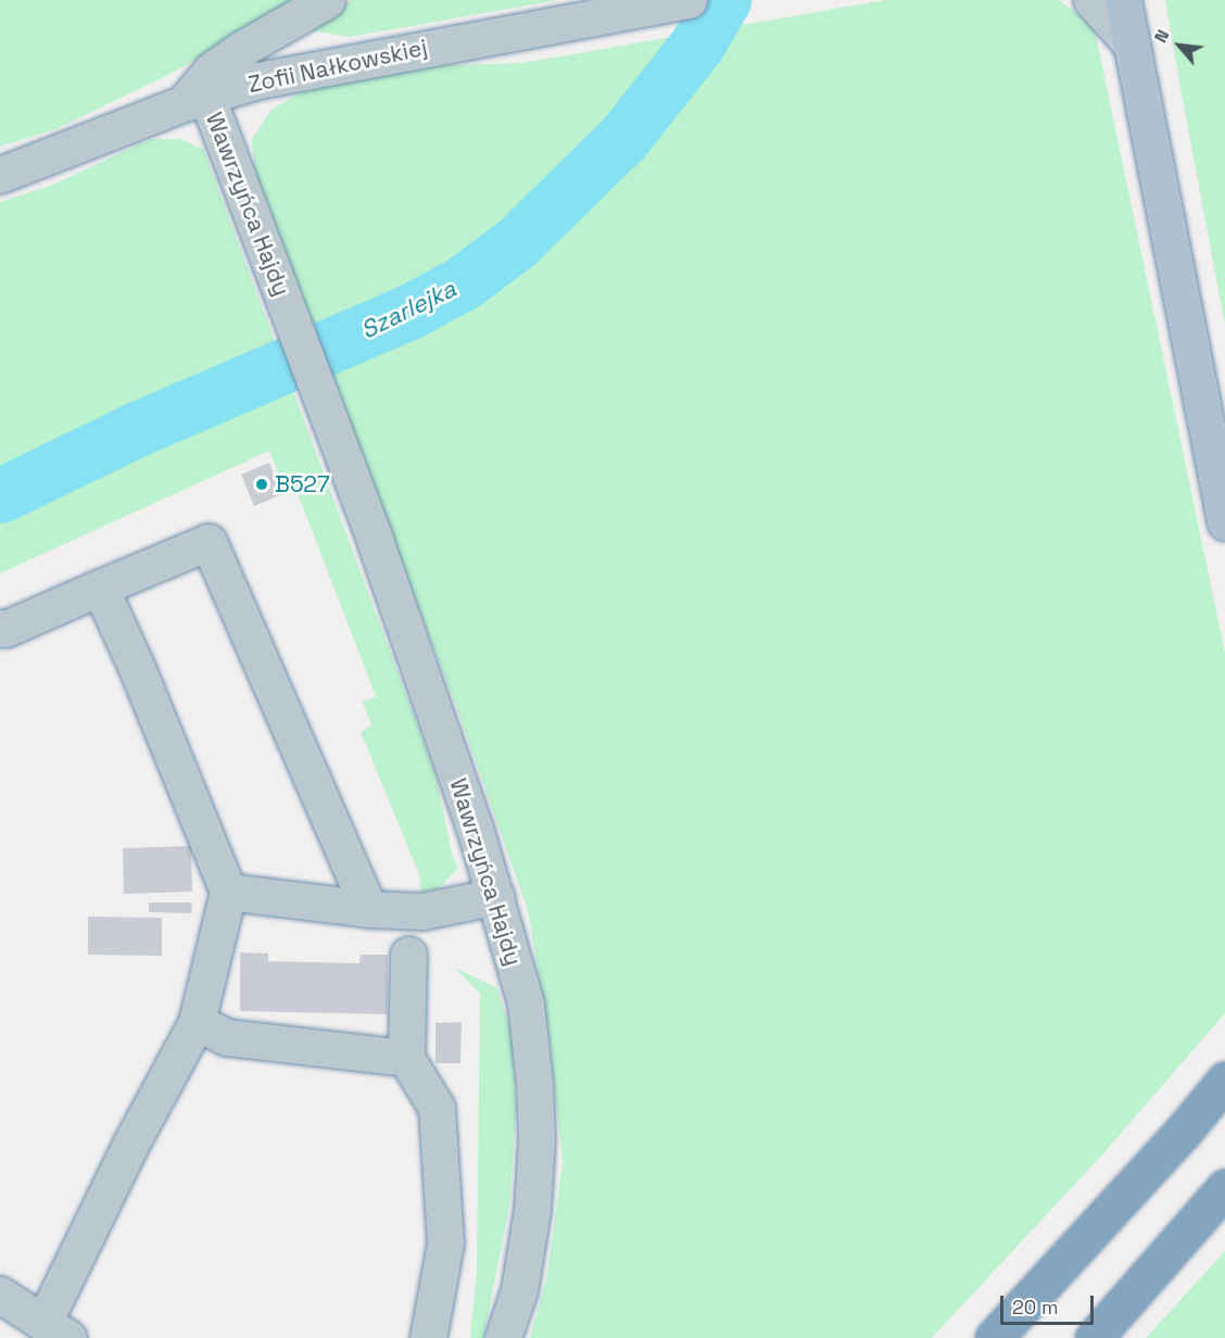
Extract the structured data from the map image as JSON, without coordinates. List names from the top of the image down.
{
  "streets": {
    "street": ["Zofii Nałkowskiej", "Wawrzyńca Hajdy"]
  },
  "crossings": [
    ["Zofii Nałkowskiej", "Wawrzyńca Hajdy"]
  ],
  "water": ["Szarlejka"],
  "places": ["B527"],
  "scale_bar": "20 m",
  "north": "top left"
}
